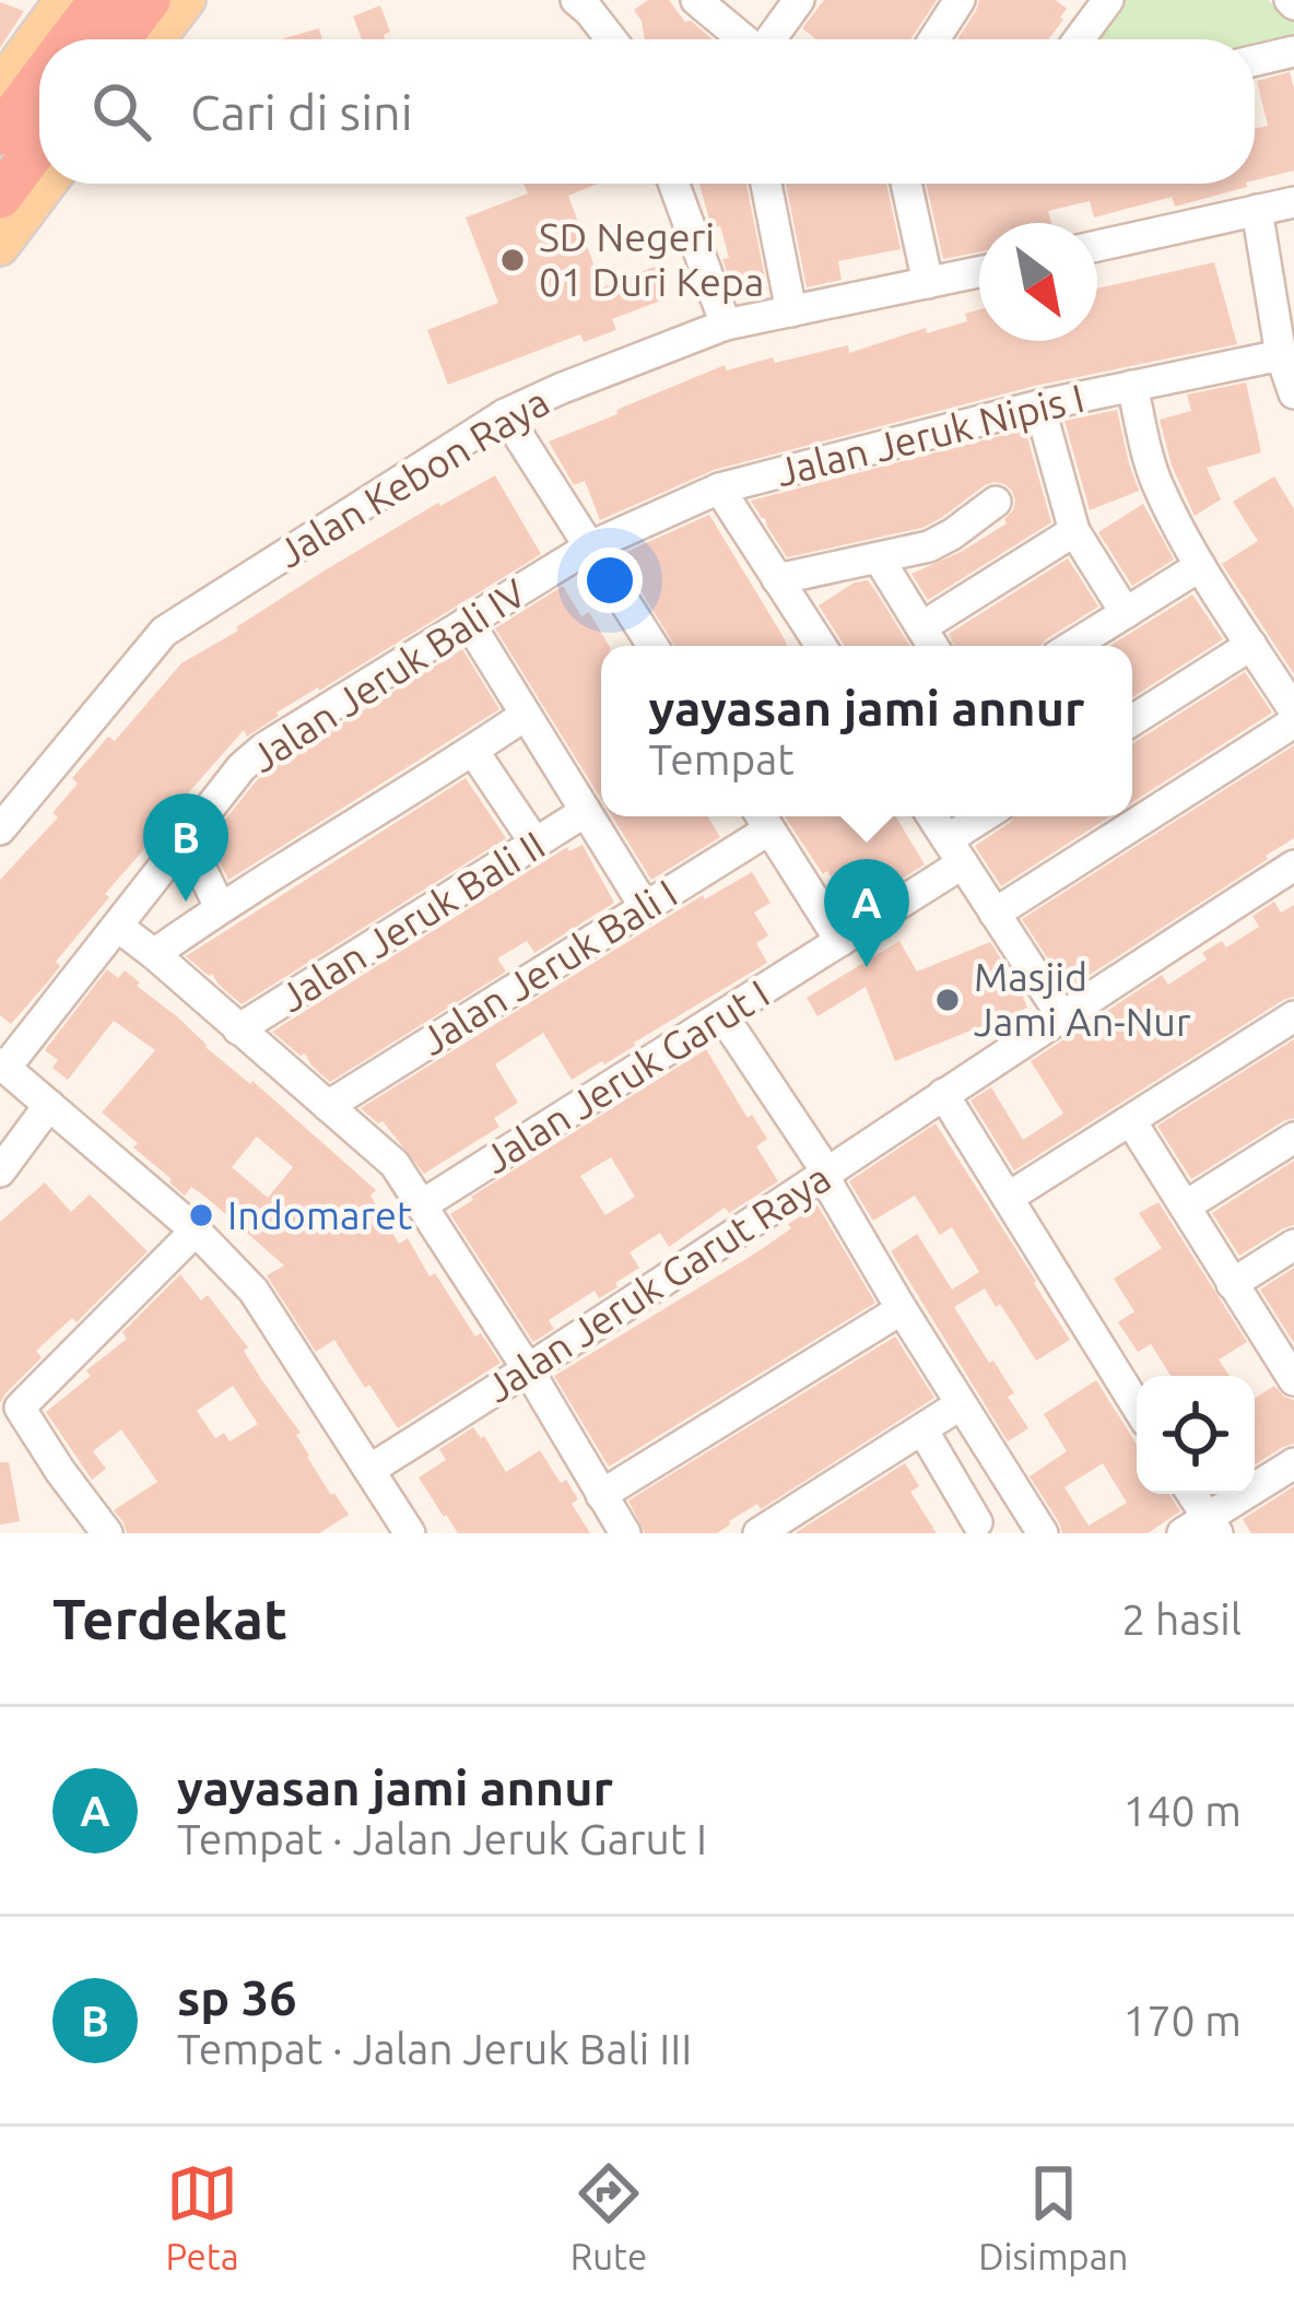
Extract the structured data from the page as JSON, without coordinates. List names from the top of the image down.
{
  "streets": {
    "street": [
      "Jalan Jeruk Nipis I",
      "Jalan Kebon Raya",
      "Jalan Jeruk Bali IV",
      "Jalan Jeruk Bali II",
      "Jalan Jeruk Bali I",
      "Jalan Jeruk Garut I",
      "Jalan Jeruk Garut Raya"
    ]
  },
  "crossings": [
    ["Jalan Jeruk Nipis I", "Jalan Jeruk Bali IV"]
  ],
  "places": ["SD Negeri 01 Duri Kepa", "Masjid Jami An-Nur", "Indomaret"],
  "north": "bottom right",
  "page": {
    "search": "Cari di sini",
    "popup": ["yayasan jami annur", "Tempat"],
    "pins": ["B", "A"],
    "heading": ["Terdekat", "2 hasil"],
    "list": [
      {
        "mark": "A",
        "name": "yayasan jami annur",
        "note": "Tempat · Jalan Jeruk Garut I",
        "value": "140 m"
      },
      {
        "mark": "B",
        "name": "sp 36",
        "note": "Tempat · Jalan Jeruk Bali III",
        "value": "170 m"
      }
    ],
    "nav": ["Peta", "Rute", "Disimpan"]
  }
}
